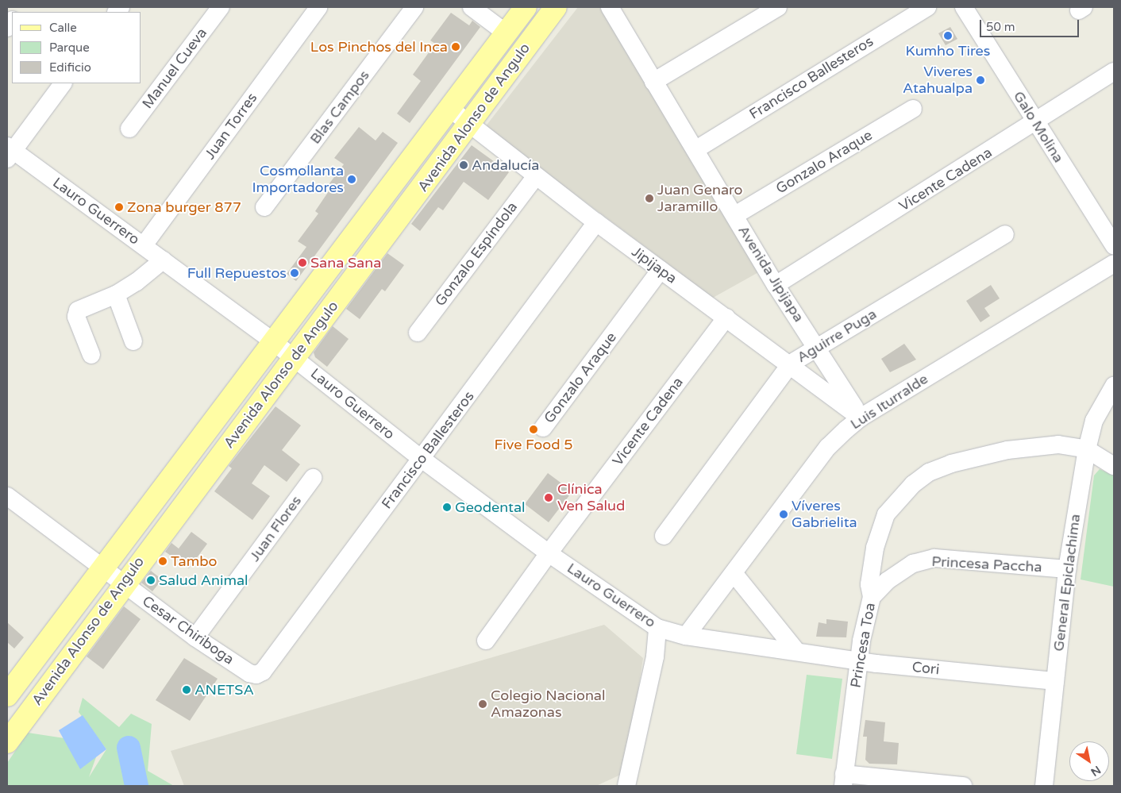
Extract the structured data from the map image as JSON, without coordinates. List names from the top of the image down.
{
  "streets": {
    "main road": ["Avenida Alonso de Angulo"],
    "street": [
      "Manuel Cueva",
      "Francisco Ballesteros",
      "Blas Campos",
      "Juan Torres",
      "Galo Molina",
      "Gonzalo Araque",
      "Vicente Cadena",
      "Lauro Guerrero",
      "Gonzalo Espíndola",
      "Jipijapa",
      "Avenida Jipijapa",
      "Aguirre Puga",
      "Luis Iturralde",
      "Juan Flores",
      "Princesa Paccha",
      "General Epiclachima",
      "Cesar Chiriboga",
      "Princesa Toa",
      "Cori"
    ]
  },
  "crossings": [
    ["Francisco Ballesteros", "Lauro Guerrero"],
    ["Francisco Ballesteros", "Jipijapa"],
    ["Francisco Ballesteros", "Avenida Jipijapa"],
    ["Francisco Ballesteros", "Cesar Chiriboga"],
    ["Avenida Alonso de Angulo", "Lauro Guerrero"],
    ["Avenida Alonso de Angulo", "Jipijapa"],
    ["Avenida Alonso de Angulo", "Cesar Chiriboga"],
    ["Juan Torres", "Lauro Guerrero"],
    ["Galo Molina", "Vicente Cadena"],
    ["Gonzalo Araque", "Jipijapa"],
    ["Gonzalo Araque", "Avenida Jipijapa"],
    ["Vicente Cadena", "Lauro Guerrero"],
    ["Vicente Cadena", "Jipijapa"],
    ["Vicente Cadena", "Avenida Jipijapa"],
    ["Lauro Guerrero", "Luis Iturralde"],
    ["Lauro Guerrero", "Cori"],
    ["Gonzalo Espíndola", "Jipijapa"],
    ["Jipijapa", "Avenida Jipijapa"],
    ["Jipijapa", "Aguirre Puga"],
    ["Jipijapa", "Luis Iturralde"],
    ["Avenida Jipijapa", "Aguirre Puga"],
    ["Avenida Jipijapa", "Luis Iturralde"],
    ["Luis Iturralde", "Cori"],
    ["Juan Flores", "Cesar Chiriboga"],
    ["Princesa Paccha", "General Epiclachima"],
    ["Princesa Paccha", "Princesa Toa"],
    ["General Epiclachima", "Princesa Toa"],
    ["General Epiclachima", "Cori"],
    ["Princesa Toa", "Cori"]
  ],
  "places": [
    "Kumho Tires",
    "Los Pinchos del Inca",
    "Viveres Atahualpa",
    "Andalucía",
    "Cosmollanta Importadores",
    "Juan Genaro Jaramillo",
    "Zona burger 877",
    "Sana Sana",
    "Full Repuestos",
    "Five Food 5",
    "Clínica Ven Salud",
    "Geodental",
    "Víveres Gabrielita",
    "Tambo",
    "Salud Animal",
    "ANETSA",
    "Colegio Nacional Amazonas"
  ],
  "legend": ["Calle", "Parque", "Edificio"],
  "scale_bar": "50 m",
  "north": "bottom right"
}
